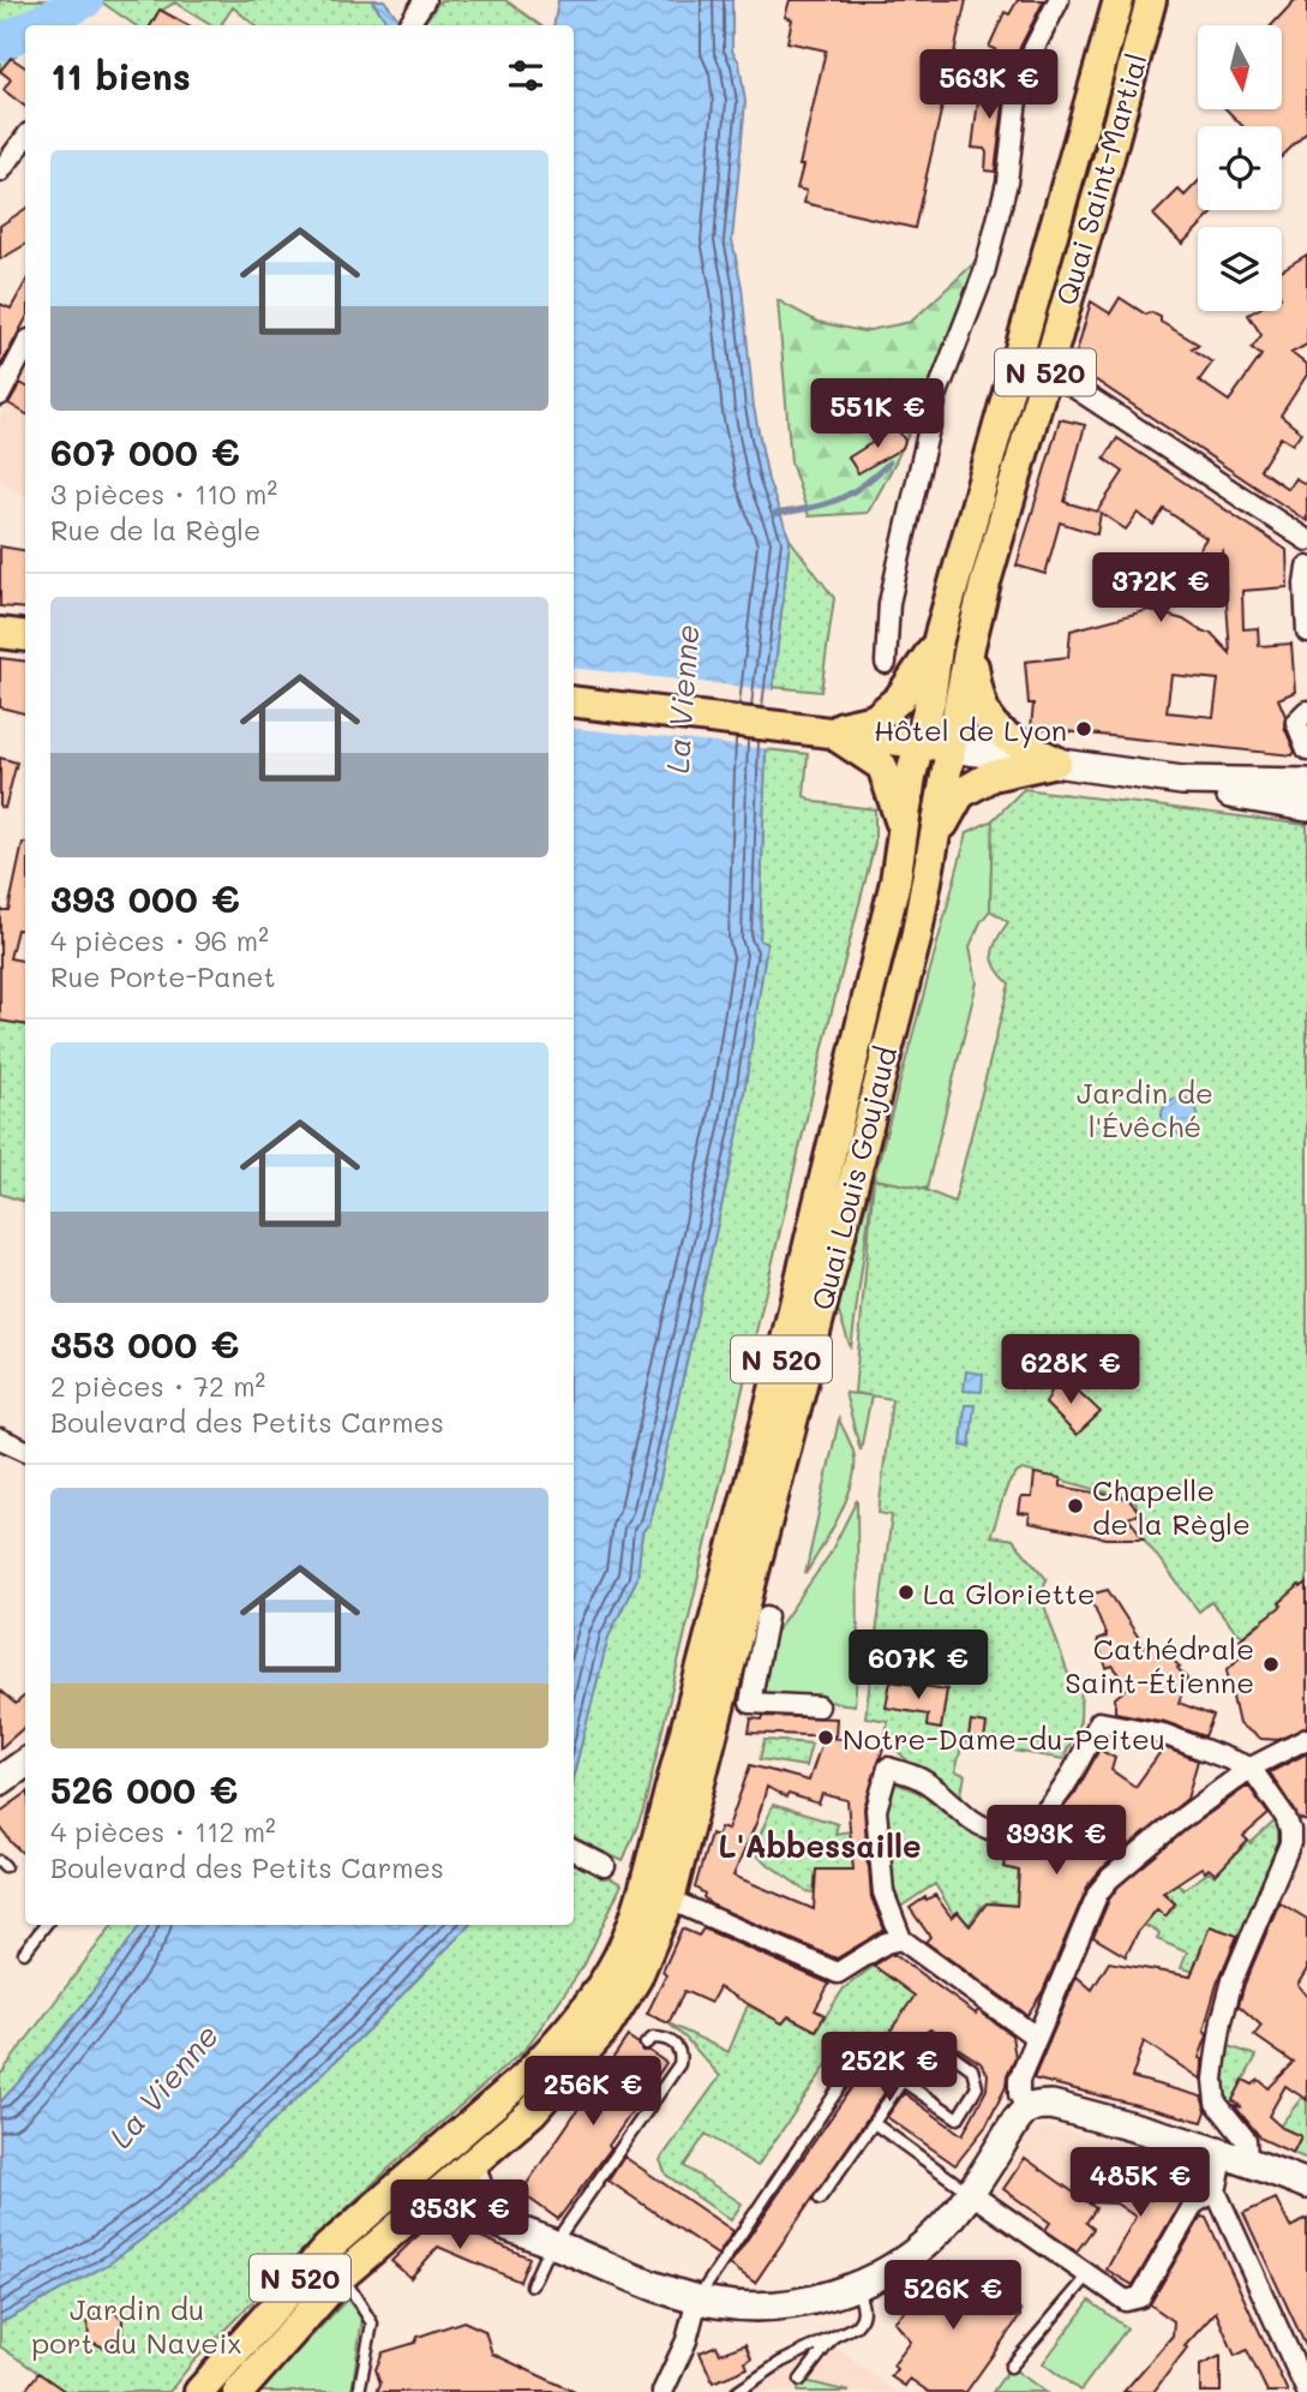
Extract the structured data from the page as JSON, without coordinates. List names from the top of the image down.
{
  "streets": {
    "main road": ["Quai Saint-Martial", "N 520", "Quai Louis Goujaud"]
  },
  "crossings": [
    ["Quai Saint-Martial", "Quai Louis Goujaud"],
    ["N 520", "Quai Louis Goujaud"]
  ],
  "districts": ["L'Abbessaille"],
  "water": ["La Vienne"],
  "parks": ["Jardin de l'Évêché", "Jardin du port du Naveix"],
  "places": [
    "Hôtel de Lyon",
    "Chapelle de la Règle",
    "La Gloriette",
    "Cathédrale Saint-Étienne",
    "Notre-Dame-du-Peiteu"
  ],
  "north": "bottom",
  "page": {
    "heading": "11 biens",
    "price": [
      "563K €",
      "551K €",
      "372K €",
      "628K €",
      "607K €",
      "393K €",
      "252K €",
      "256K €",
      "485K €",
      "353K €",
      "526K €"
    ],
    "list": [
      {
        "name": "607 000 €",
        "note": "3 pièces · 110 m² · Rue de la Règle"
      },
      {
        "name": "393 000 €",
        "note": "4 pièces · 96 m² · Rue Porte-Panet"
      },
      {
        "name": "353 000 €",
        "note": "2 pièces · 72 m² · Boulevard des Petits Carmes"
      },
      {
        "name": "526 000 €",
        "note": "4 pièces · 112 m² · Boulevard des Petits Carmes"
      }
    ]
  }
}
